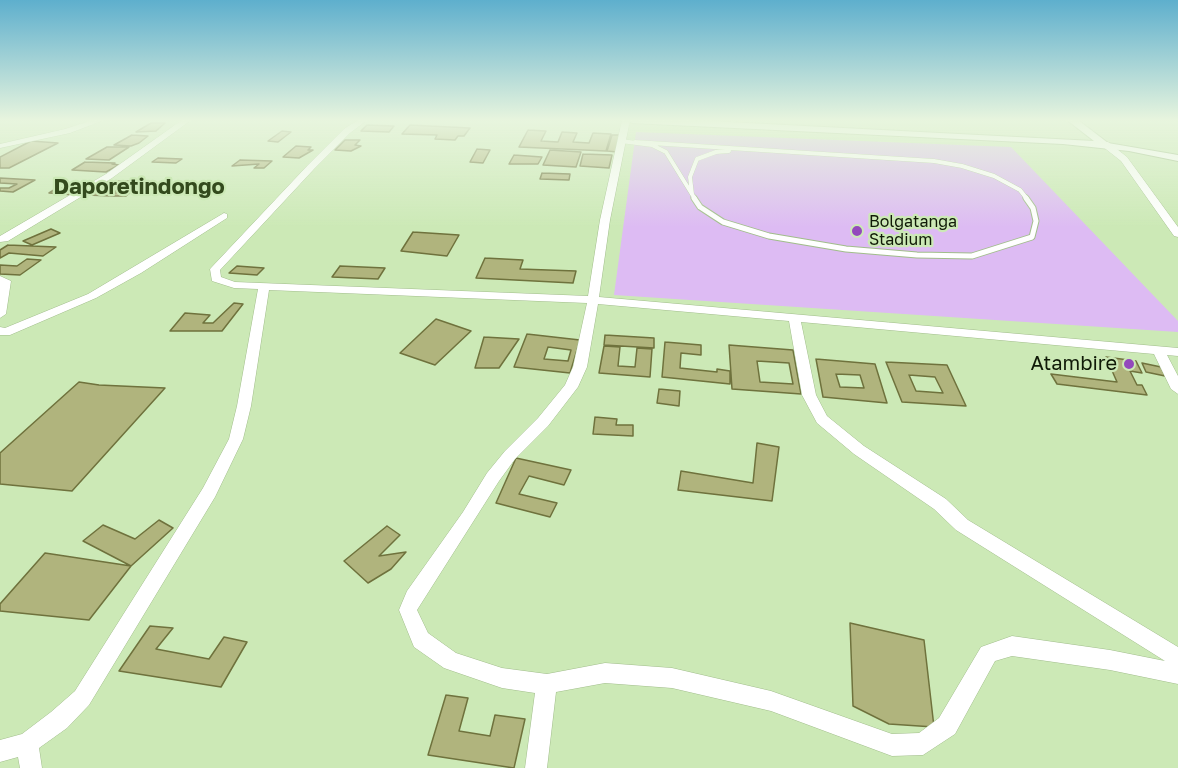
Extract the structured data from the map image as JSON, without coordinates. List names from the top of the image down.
{
  "districts": ["Daporetindongo"],
  "places": ["Bolgatanga Stadium", "Atambire"]
}
